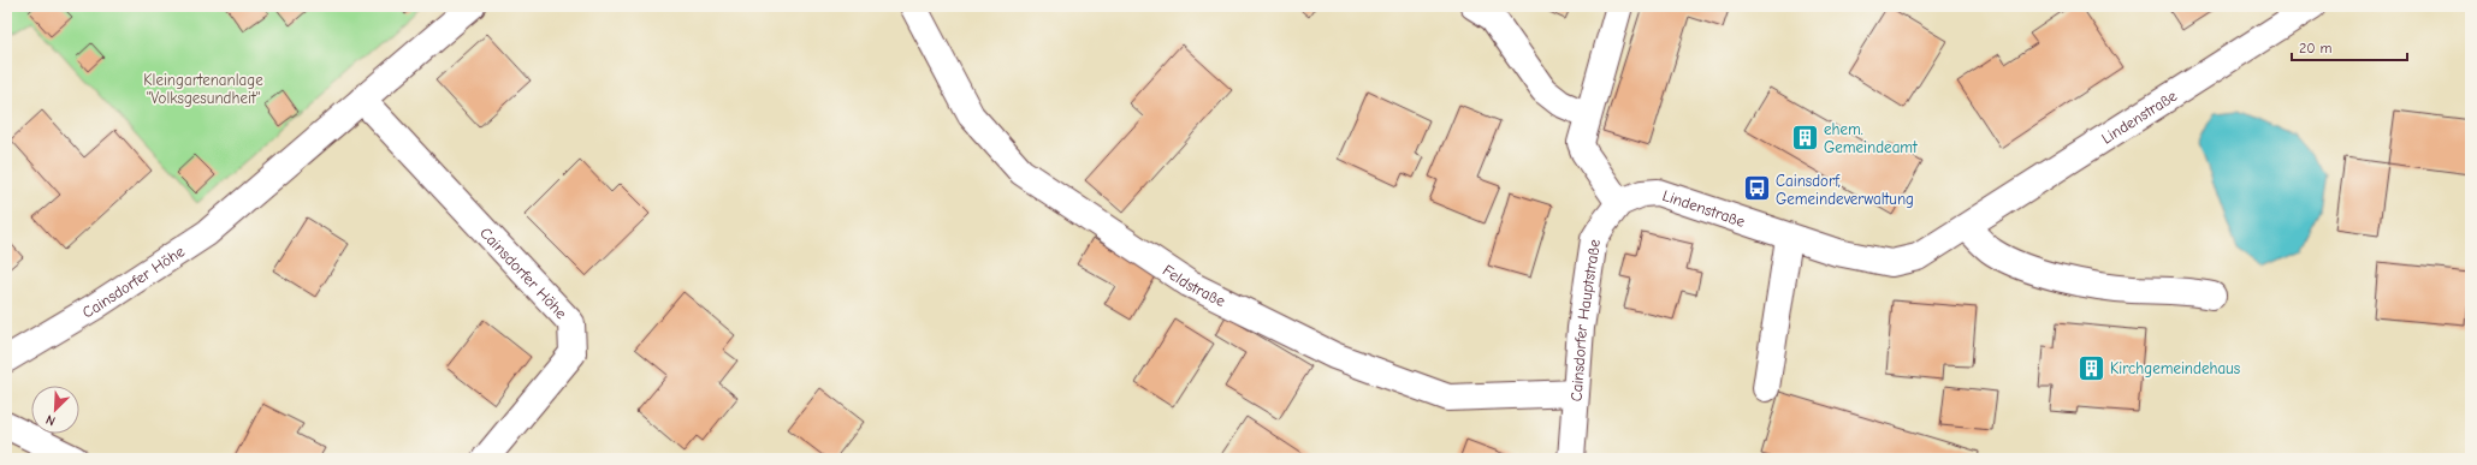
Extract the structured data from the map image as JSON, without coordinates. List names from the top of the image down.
{
  "streets": {
    "street": [
      "Lindenstraße",
      "Cainsdorfer Höhe",
      "Feldstraße",
      "Cainsdorfer Hauptstraße"
    ]
  },
  "crossings": [
    ["Lindenstraße", "Cainsdorfer Hauptstraße"],
    ["Feldstraße", "Cainsdorfer Hauptstraße"]
  ],
  "parks": ["Kleingartenanlage \"Volksgesundheit\""],
  "places": {
    "building": ["ehem. Gemeindeamt", "Kirchgemeindehaus"],
    "bus stop": ["Cainsdorf, Gemeindeverwaltung"]
  },
  "scale_bar": "20 m",
  "north": "bottom left"
}
